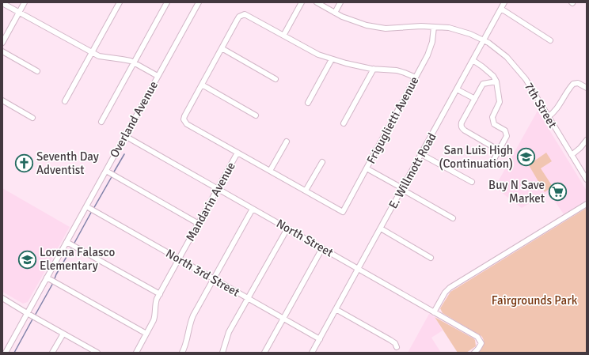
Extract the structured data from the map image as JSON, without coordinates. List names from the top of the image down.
{
  "streets": {
    "street": [
      "7th Street",
      "Overland Avenue",
      "Friguglietti Avenue",
      "E. Willmott Road",
      "Mandarin Avenue",
      "North Street",
      "North 3rd Street"
    ]
  },
  "crossings": [
    ["7th Street", "Friguglietti Avenue"],
    ["7th Street", "E. Willmott Road"],
    ["Overland Avenue", "North Street"],
    ["Overland Avenue", "North 3rd Street"],
    ["E. Willmott Road", "North Street"],
    ["E. Willmott Road", "North 3rd Street"],
    ["Mandarin Avenue", "North Street"],
    ["Mandarin Avenue", "North 3rd Street"]
  ],
  "parks": ["Fairgrounds Park"],
  "places": {
    "school or university": ["San Luis High (Continuation)", "Lorena Falasco Elementary"],
    "church": ["Seventh Day Adventist"],
    "supermarket": ["Buy N Save Market"]
  }
}
